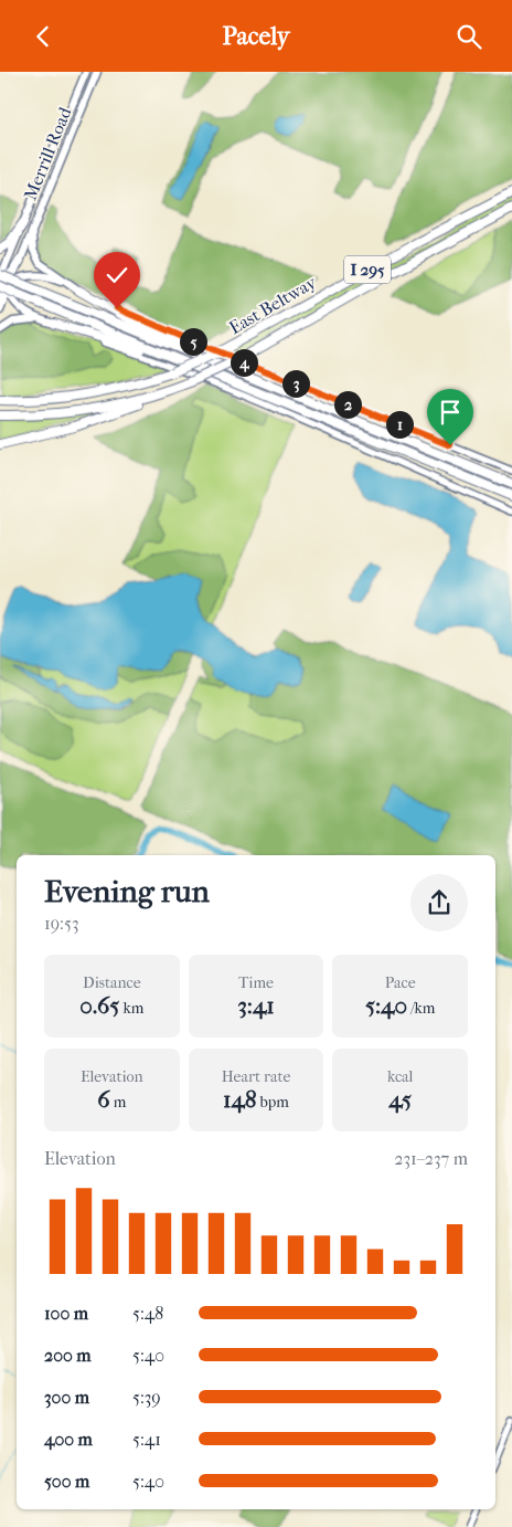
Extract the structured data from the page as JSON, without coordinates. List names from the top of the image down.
{
  "streets": {
    "highway": ["I 295", "East Beltway"],
    "main road": ["Merrill Road"]
  },
  "page": {
    "header": "Pacely",
    "pins": [
      "5",
      "4",
      "3",
      "2",
      "1"
    ],
    "heading": ["Evening run", "19:53"],
    "stats": [
      ["Distance", "0.65 km"],
      ["Time", "3:41"],
      ["Pace", "5:40 /km"],
      ["Elevation", "6 m"],
      ["Heart rate", "148 bpm"],
      ["kcal", "45"]
    ],
    "chart": ["Elevation", "231–237 m"],
    "list": [
      {
        "name": "100 m",
        "note": "5:48"
      },
      {
        "name": "200 m",
        "note": "5:40"
      },
      {
        "name": "300 m",
        "note": "5:39"
      },
      {
        "name": "400 m",
        "note": "5:41"
      },
      {
        "name": "500 m",
        "note": "5:40"
      }
    ]
  }
}
